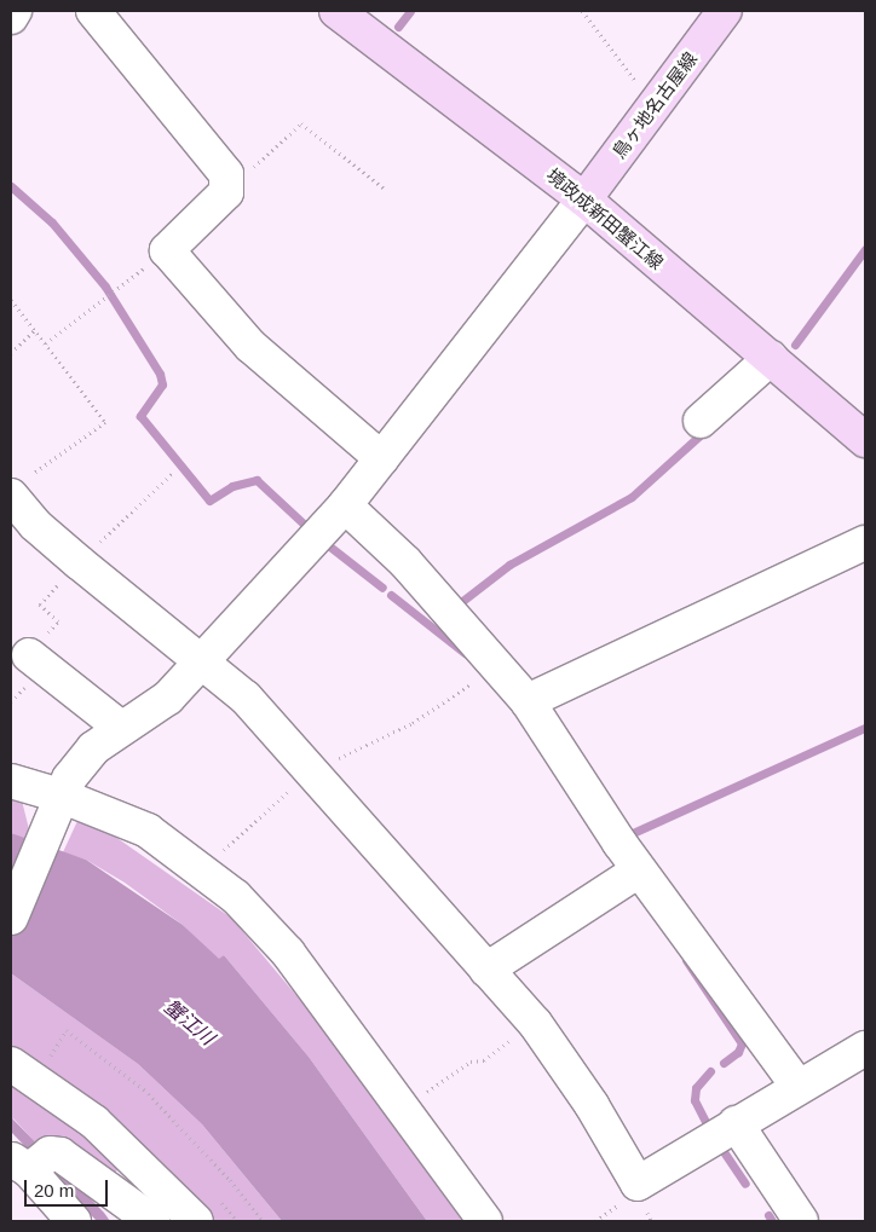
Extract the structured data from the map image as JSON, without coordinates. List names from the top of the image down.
{
  "streets": {
    "main road": ["鳥ヶ地名古屋線", "境政成新田蟹江線"]
  },
  "crossings": [
    ["鳥ヶ地名古屋線", "境政成新田蟹江線"]
  ],
  "water": ["蟹江川"],
  "scale_bar": "20 m"
}
